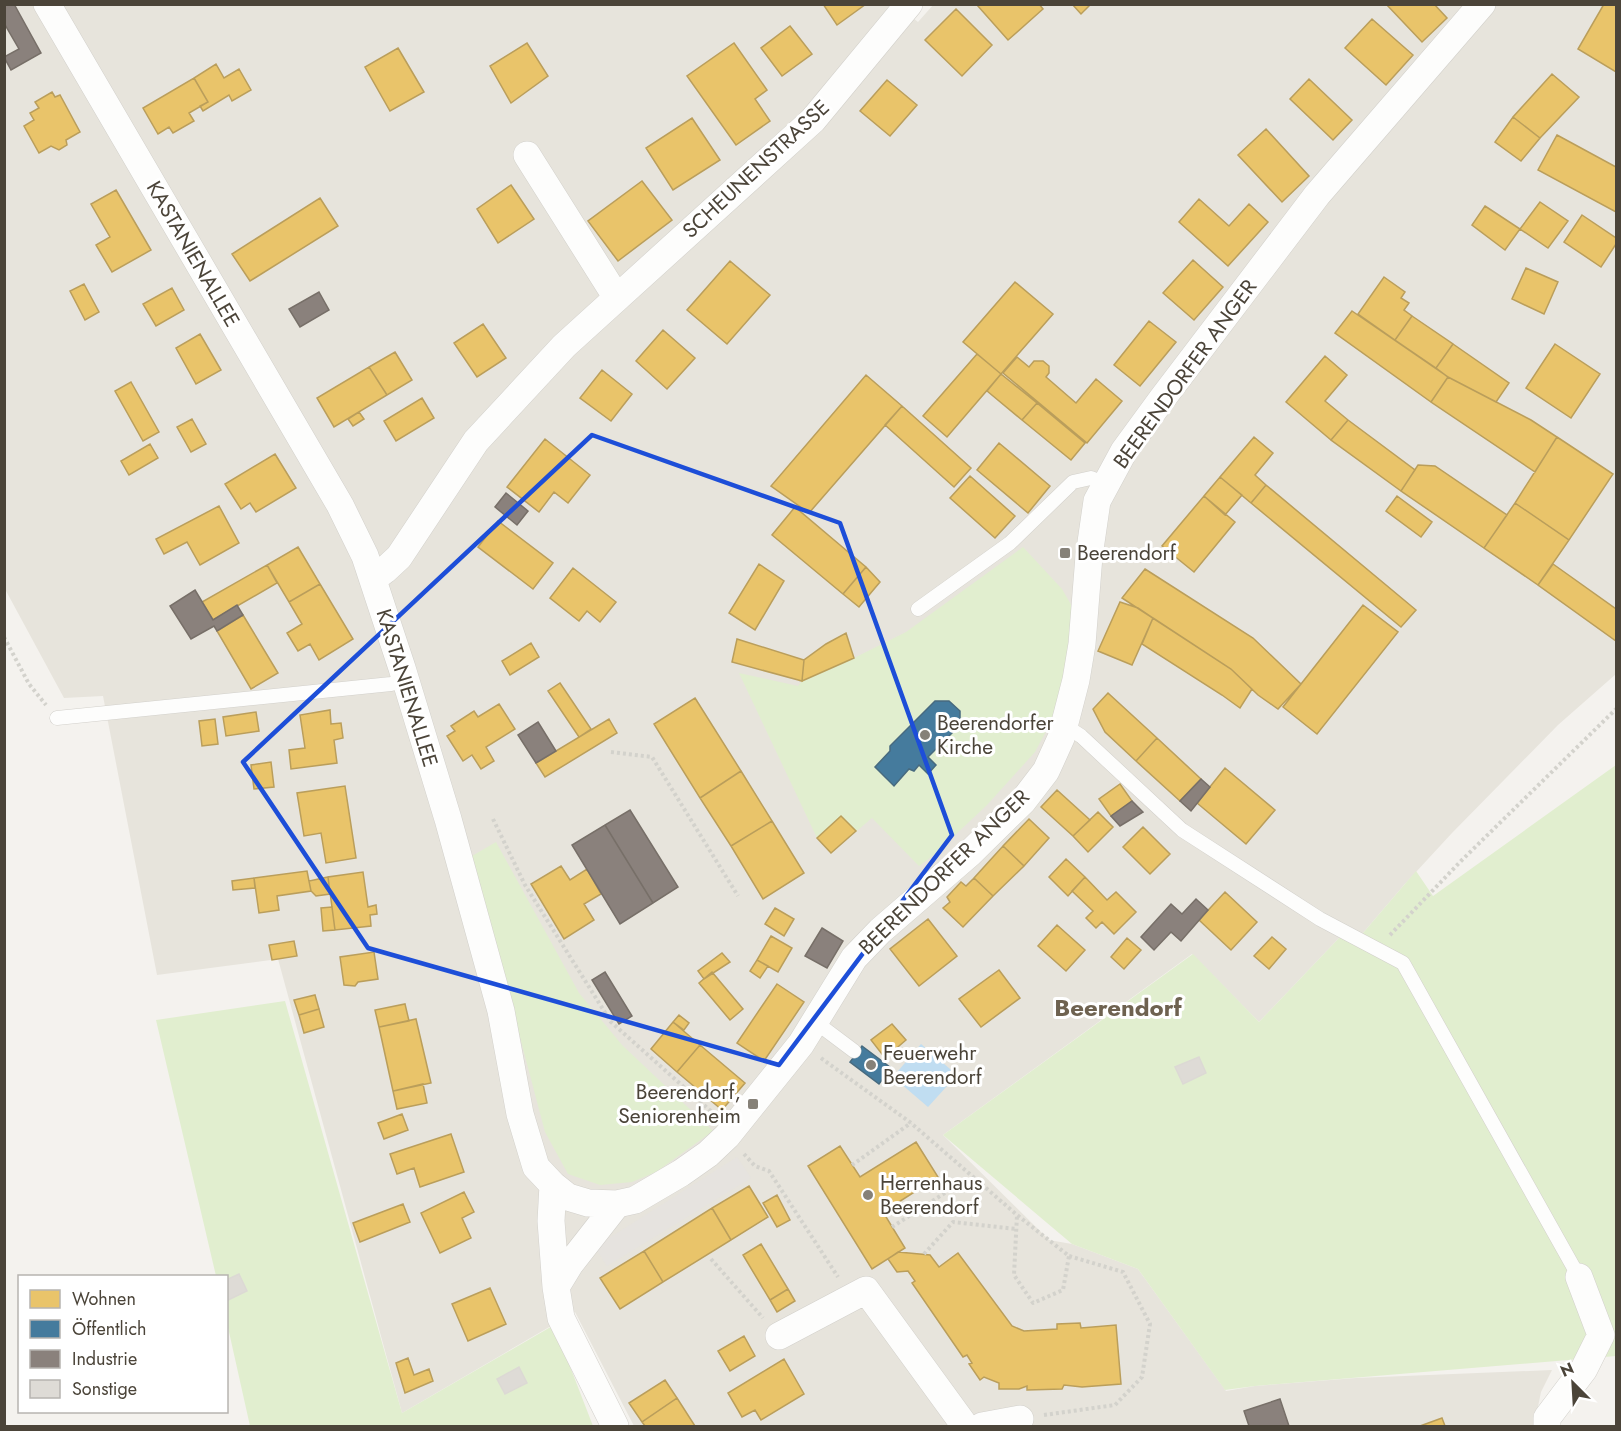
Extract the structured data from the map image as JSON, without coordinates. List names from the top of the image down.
{
  "streets": {
    "street": ["SCHEUNENSTRASSE", "KASTANIENALLEE", "BEERENDORFER ANGER"]
  },
  "crossings": [
    ["SCHEUNENSTRASSE", "KASTANIENALLEE"],
    ["KASTANIENALLEE", "BEERENDORFER ANGER"]
  ],
  "districts": ["Beerendorf"],
  "places": {
    "transit": ["Beerendorf", "Beerendorf, Seniorenheim"],
    "other": ["Beerendorfer Kirche", "Feuerwehr Beerendorf", "Herrenhaus Beerendorf"]
  },
  "legend": [
    "Wohnen",
    "Öffentlich",
    "Industrie",
    "Sonstige"
  ],
  "north": "top left"
}
